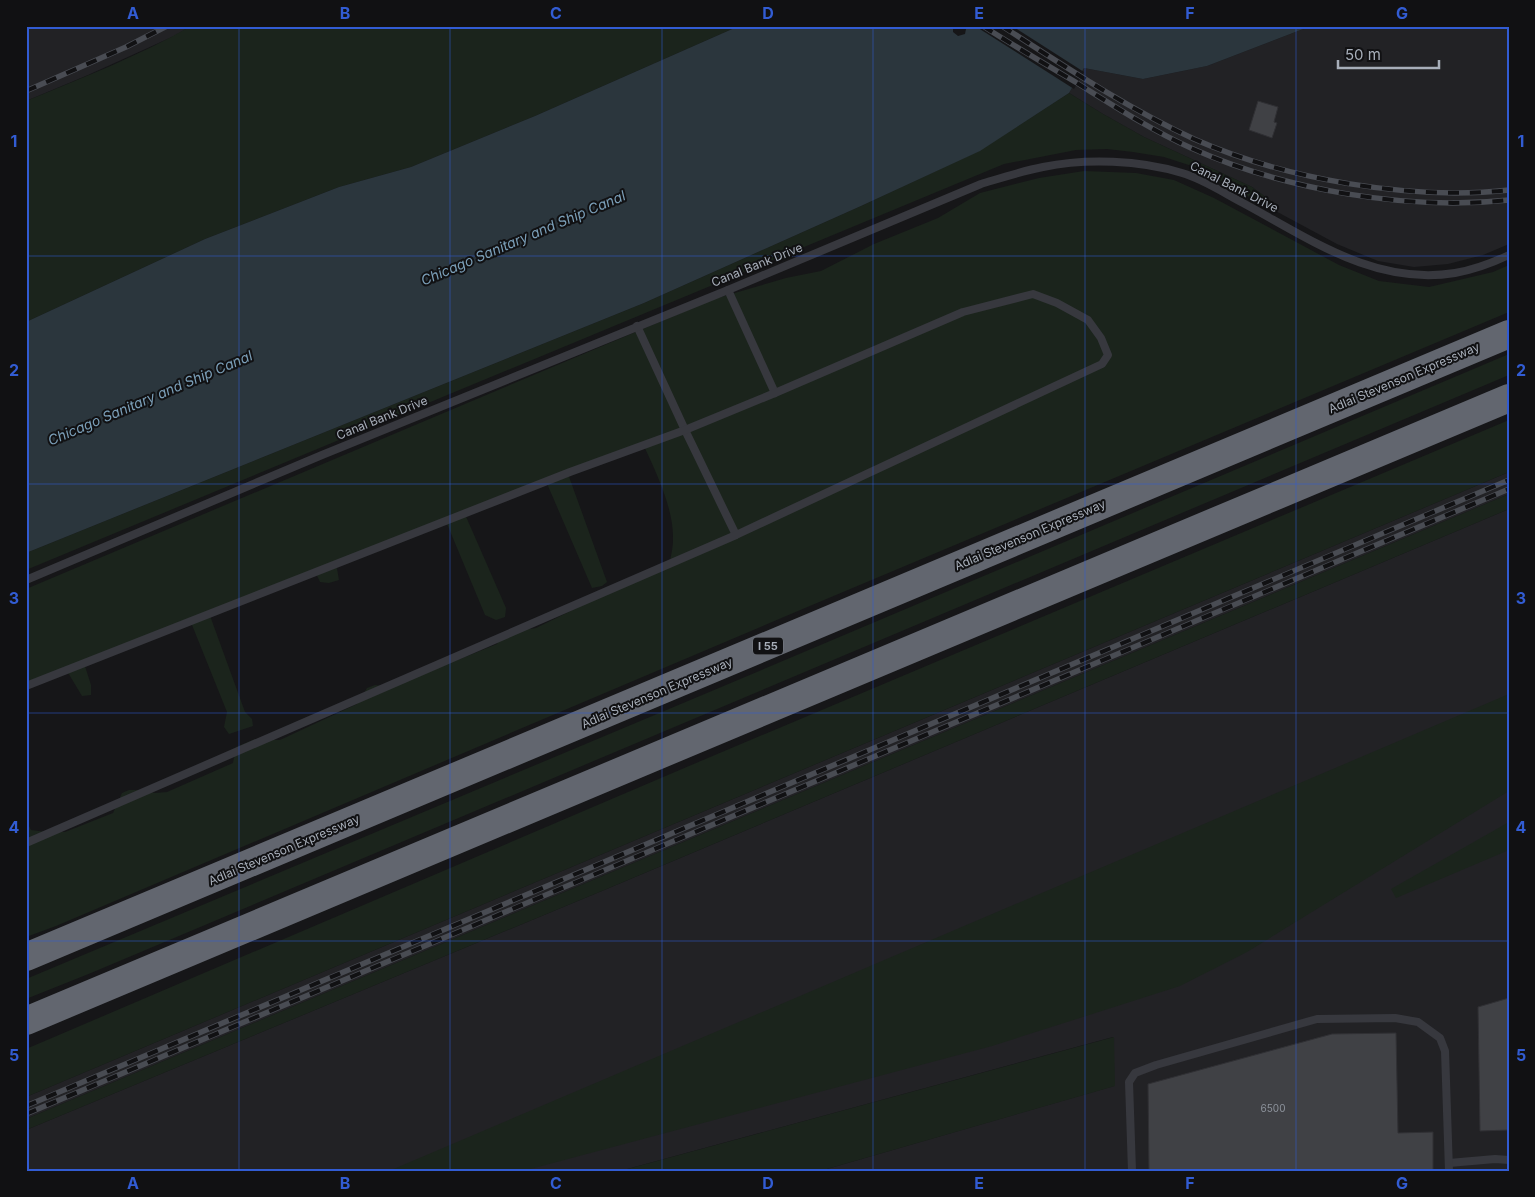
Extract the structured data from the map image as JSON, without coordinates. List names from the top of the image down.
{
  "streets": {
    "highway": ["Adlai Stevenson Expressway", "I 55"],
    "lane": ["Canal Bank Drive"]
  },
  "water": ["Chicago Sanitary and Ship Canal"],
  "house_numbers": ["6500"],
  "scale_bar": "50 m",
  "grid": {
    "columns": [
      "A",
      "B",
      "C",
      "D",
      "E",
      "F",
      "G"
    ],
    "rows": [
      "1",
      "2",
      "3",
      "4",
      "5"
    ]
  }
}
